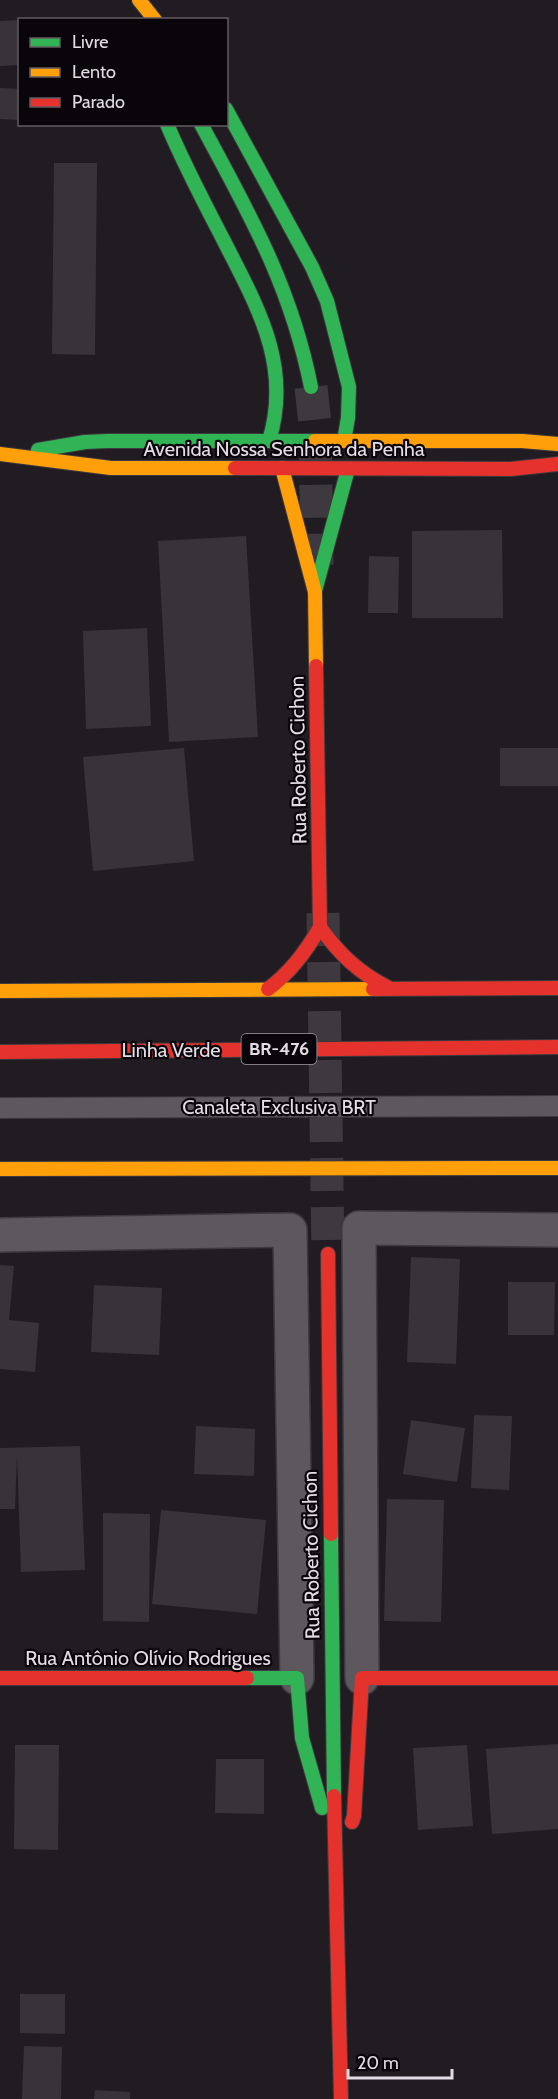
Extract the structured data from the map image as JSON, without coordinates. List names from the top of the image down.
{
  "streets": {
    "main road": [
      "Avenida Nossa Senhora da Penha",
      "Rua Roberto Cichon",
      "BR-476",
      "Linha Verde",
      "Rua Antônio Olívio Rodrigues"
    ],
    "lane": ["Canaleta Exclusiva BRT"]
  },
  "crossings": [
    ["Avenida Nossa Senhora da Penha", "Rua Roberto Cichon"],
    ["Rua Roberto Cichon", "Rua Antônio Olívio Rodrigues"]
  ],
  "legend": ["Livre", "Lento", "Parado"],
  "scale_bar": "20 m"
}
